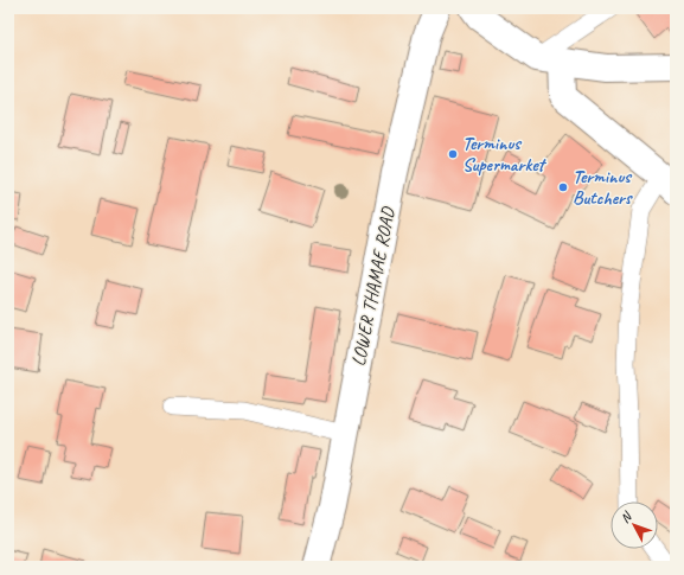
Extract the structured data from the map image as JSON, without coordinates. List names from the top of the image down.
{
  "streets": {
    "street": ["LOWER THAMAE ROAD"]
  },
  "places": ["Terminus Supermarket", "Terminus Butchers"],
  "north": "top left"
}
